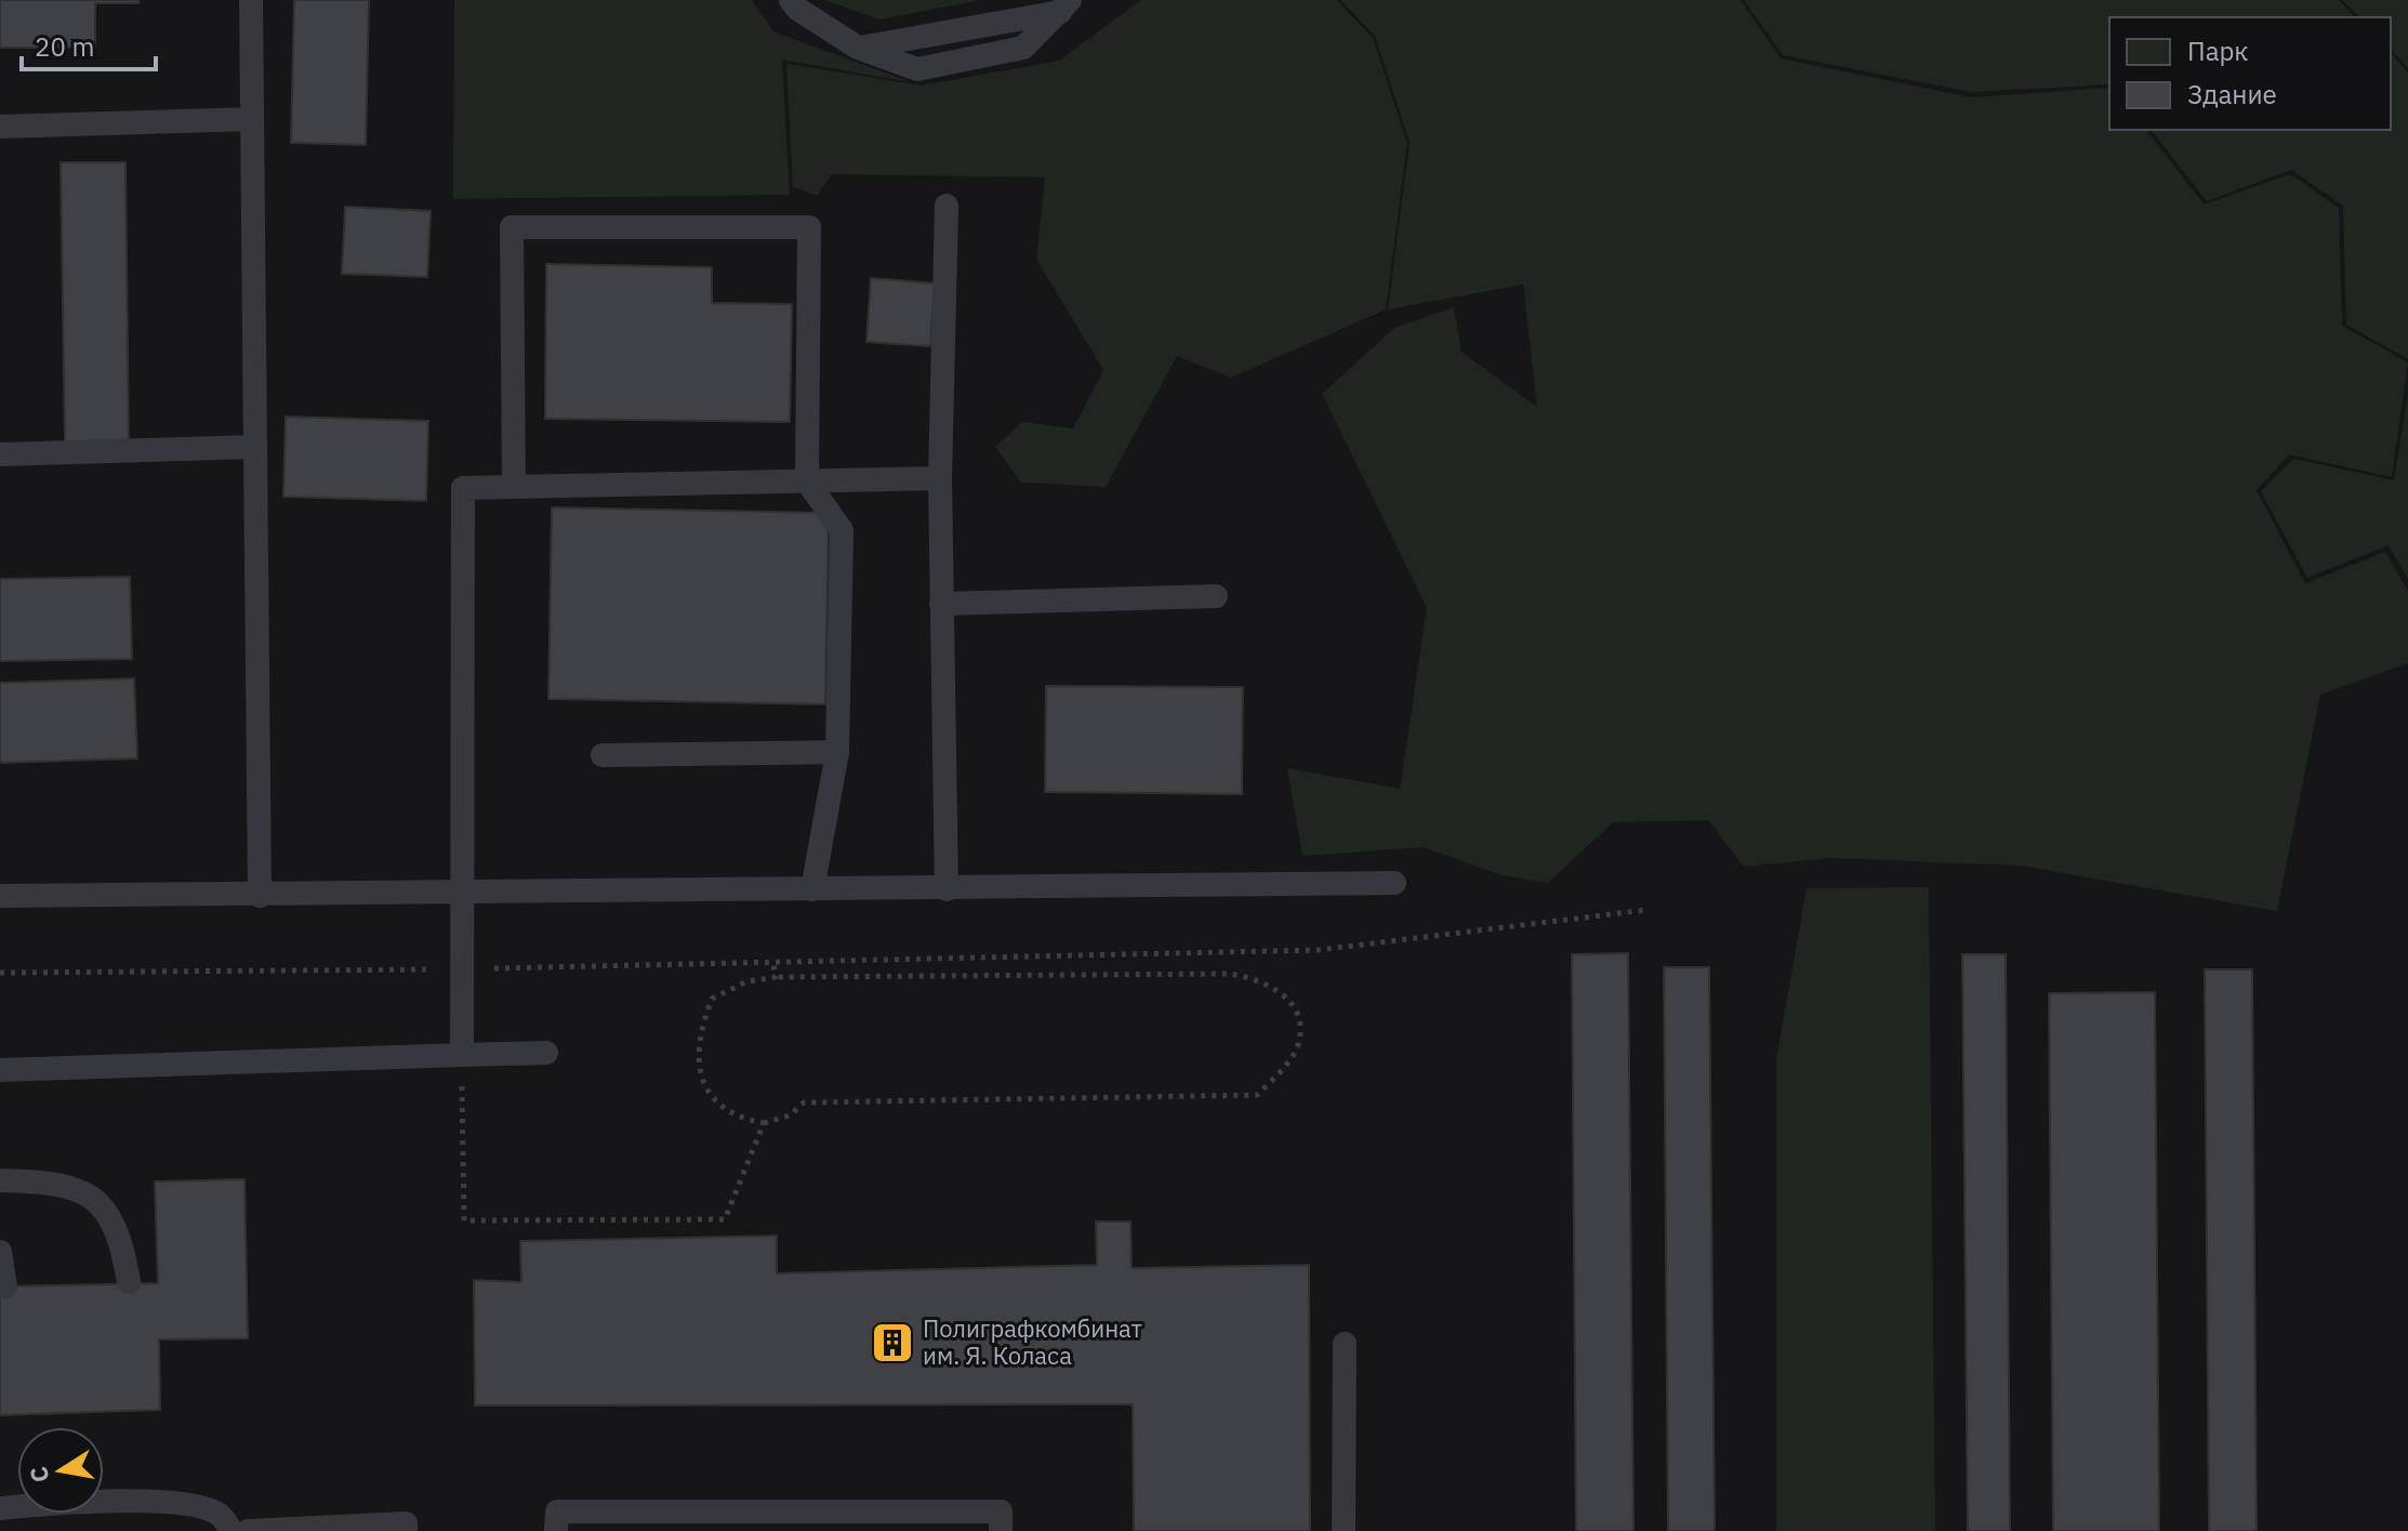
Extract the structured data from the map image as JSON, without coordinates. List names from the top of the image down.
{
  "places": {
    "building": ["Полиграфкомбинат им. Я. Коласа"]
  },
  "legend": ["Парк", "Здание"],
  "scale_bar": "20 m",
  "north": "left"
}
